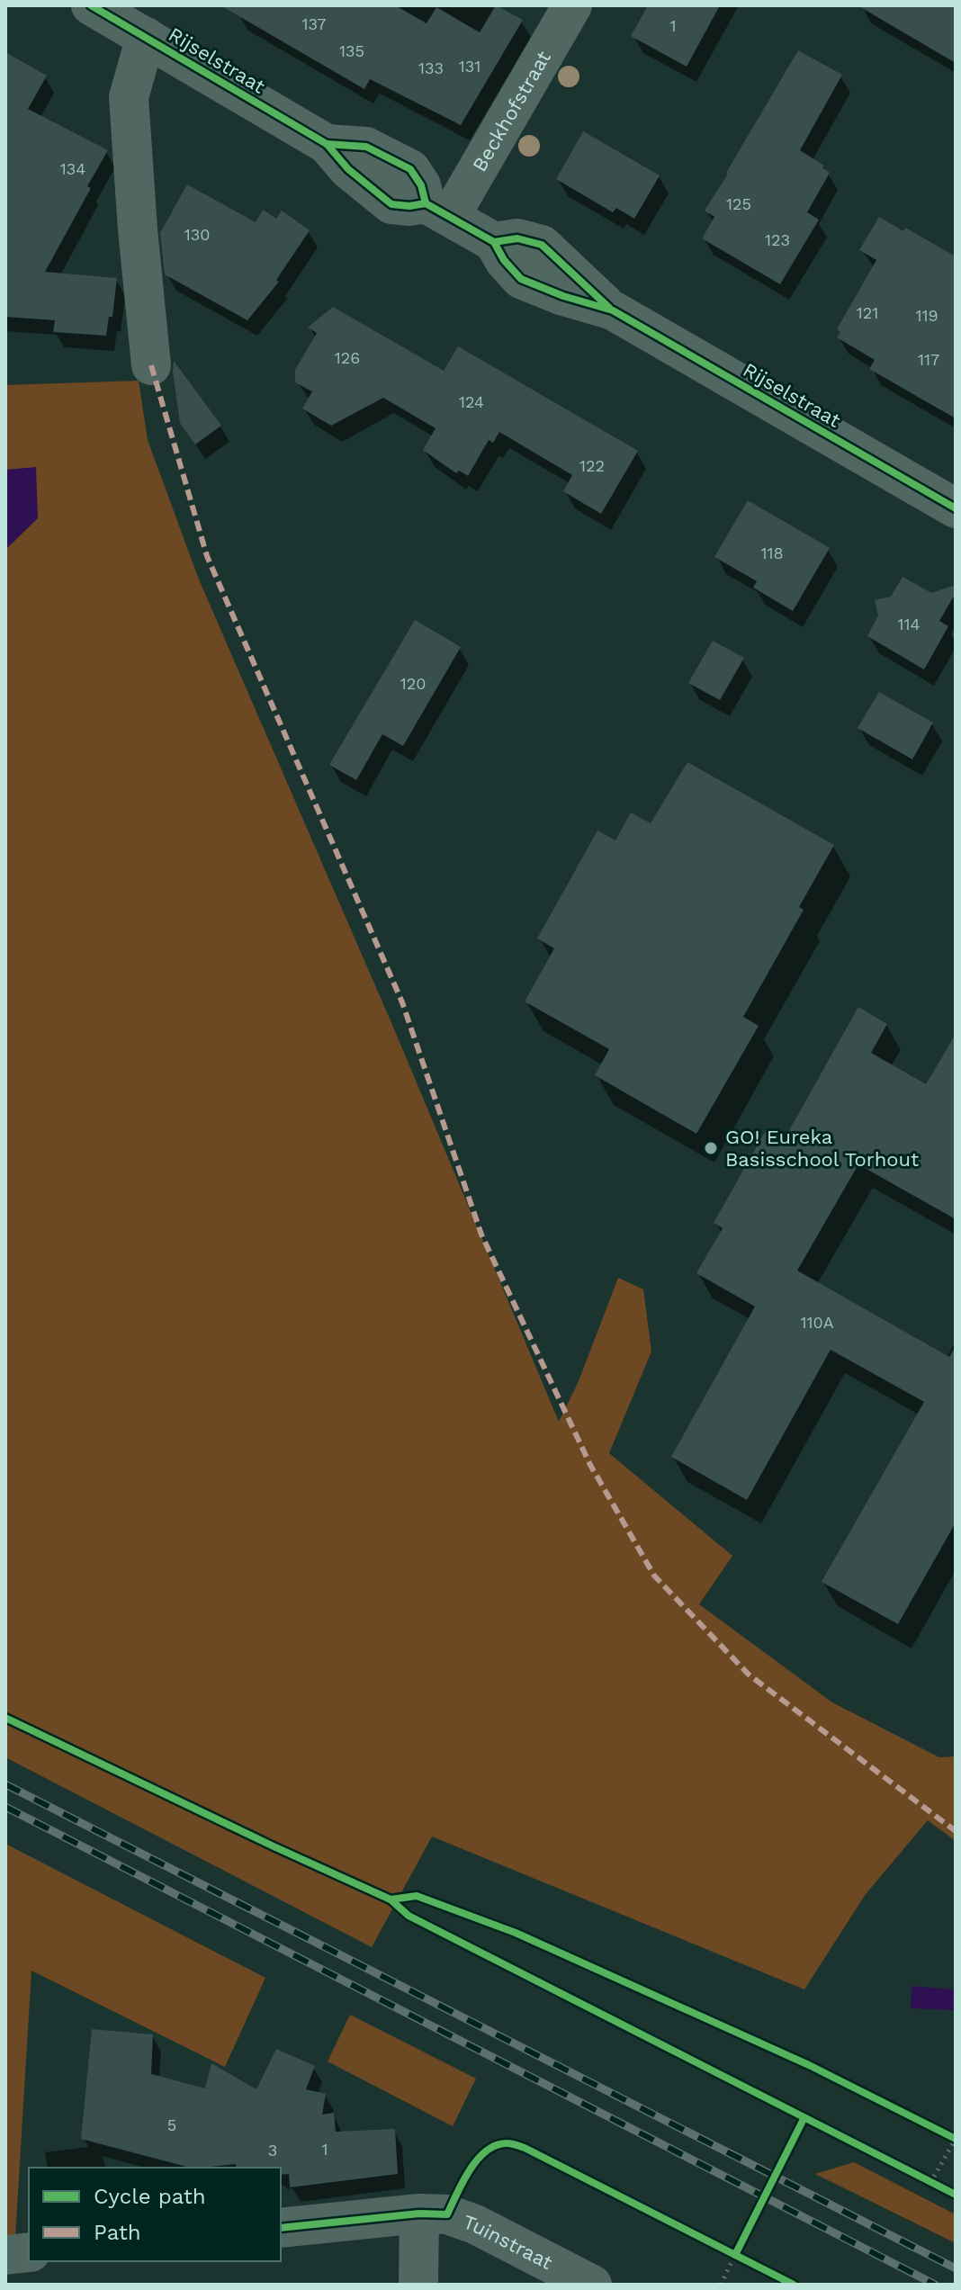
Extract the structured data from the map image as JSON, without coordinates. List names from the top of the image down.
{
  "streets": {
    "street": ["Rijselstraat", "Beckhofstraat", "Tuinstraat"]
  },
  "crossings": [
    ["Rijselstraat", "Beckhofstraat"]
  ],
  "places": ["GO! Eureka Basisschool Torhout"],
  "house_numbers": [
    "137",
    "1",
    "135",
    "131",
    "133",
    "134",
    "125",
    "130",
    "123",
    "121",
    "119",
    "126",
    "117",
    "124",
    "122",
    "118",
    "114",
    "120",
    "110A",
    "5",
    "1",
    "3"
  ],
  "legend": ["Cycle path", "Path"]
}
